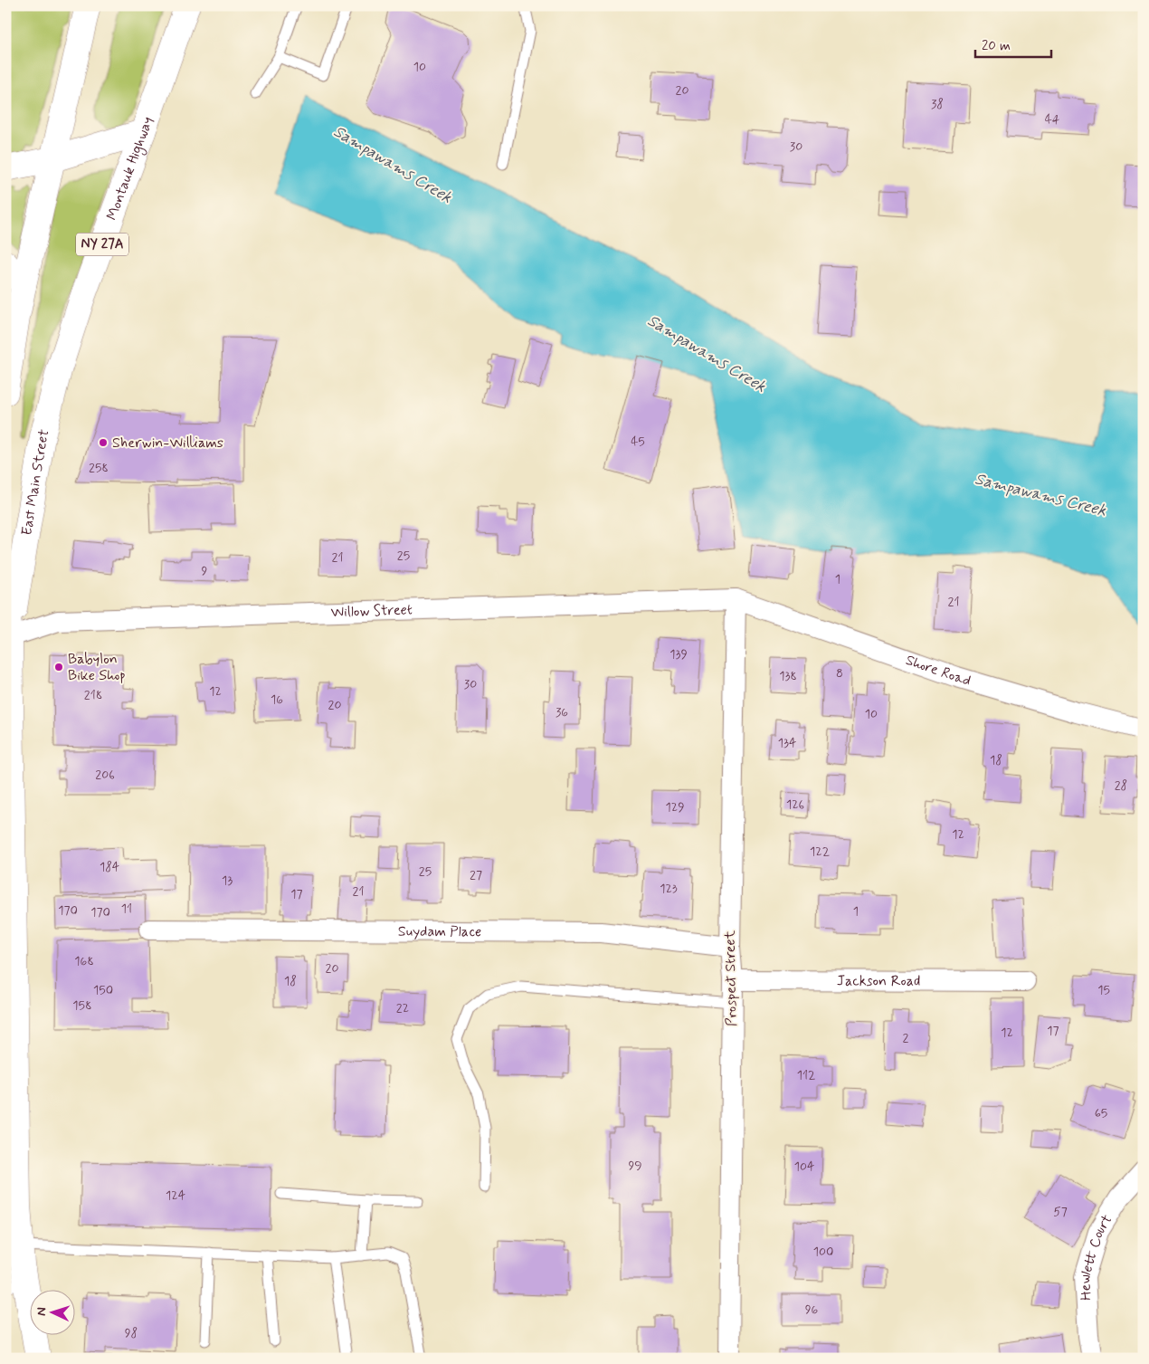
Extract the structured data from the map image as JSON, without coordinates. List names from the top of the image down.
{
  "streets": {
    "main road": ["Montauk Highway", "NY 27A", "East Main Street"],
    "street": [
      "Willow Street",
      "Shore Road",
      "Suydam Place",
      "Prospect Street",
      "Jackson Road",
      "Hewlett Court"
    ]
  },
  "crossings": [
    ["Montauk Highway", "East Main Street"],
    ["East Main Street", "Willow Street"],
    ["Willow Street", "Shore Road"],
    ["Willow Street", "Prospect Street"],
    ["Shore Road", "Prospect Street"],
    ["Suydam Place", "Prospect Street"],
    ["Prospect Street", "Jackson Road"]
  ],
  "water": ["Sampawams Creek"],
  "places": ["Sherwin-Williams", "Babylon Bike Shop"],
  "house_numbers": [
    "10",
    "20",
    "38",
    "44",
    "30",
    "45",
    "258",
    "25",
    "21",
    "9",
    "1",
    "21",
    "139",
    "8",
    "138",
    "30",
    "12",
    "218",
    "16",
    "20",
    "36",
    "10",
    "134",
    "18",
    "206",
    "28",
    "126",
    "129",
    "12",
    "122",
    "184",
    "25",
    "27",
    "13",
    "123",
    "21",
    "17",
    "11",
    "170",
    "1",
    "170",
    "168",
    "20",
    "18",
    "150",
    "15",
    "158",
    "22",
    "17",
    "12",
    "2",
    "112",
    "65",
    "99",
    "104",
    "124",
    "57",
    "100",
    "96",
    "98"
  ],
  "scale_bar": "20 m",
  "north": "left"
}
